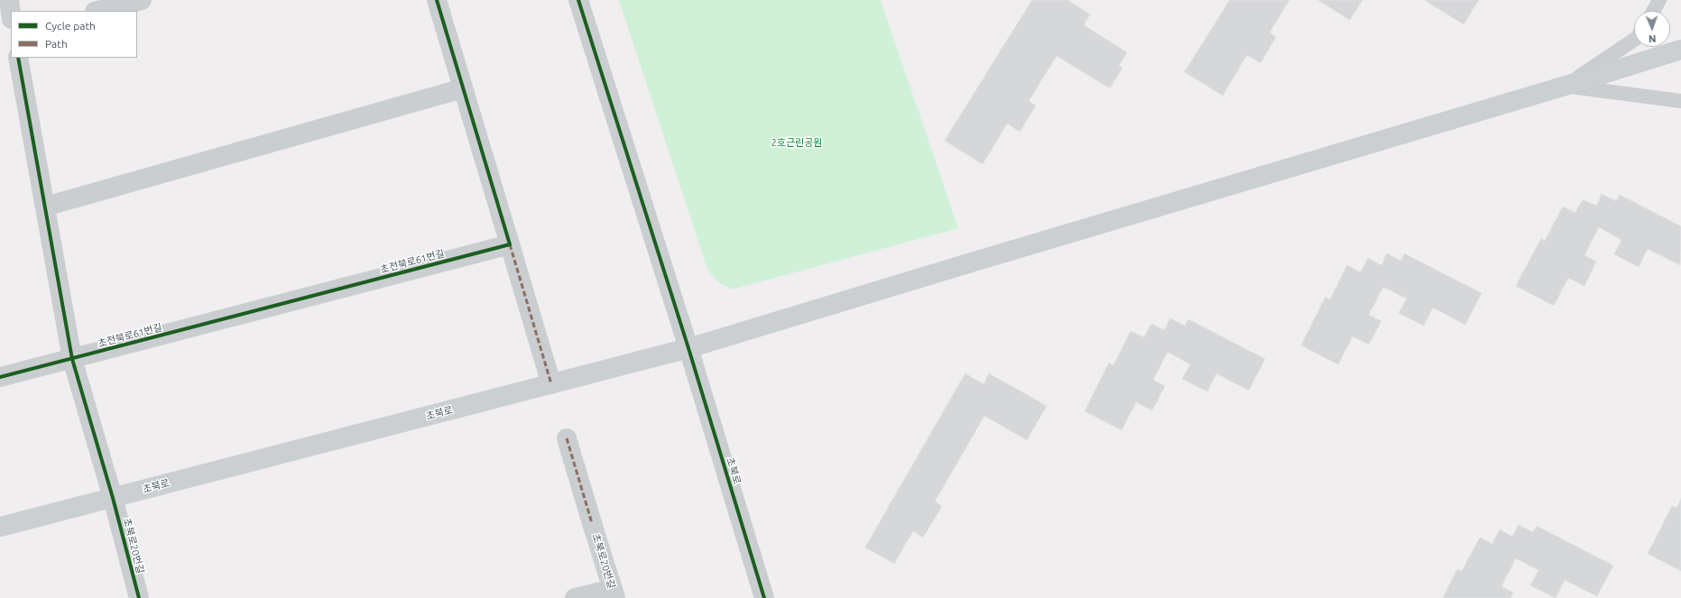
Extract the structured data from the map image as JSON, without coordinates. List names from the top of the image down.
{
  "streets": {
    "main road": ["초북로"],
    "street": ["초전북로61번길", "초북로20번길"]
  },
  "crossings": [
    ["초북로", "초북로20번길"]
  ],
  "parks": ["2호근린공원"],
  "legend": ["Cycle path", "Path"],
  "north": "bottom"
}
